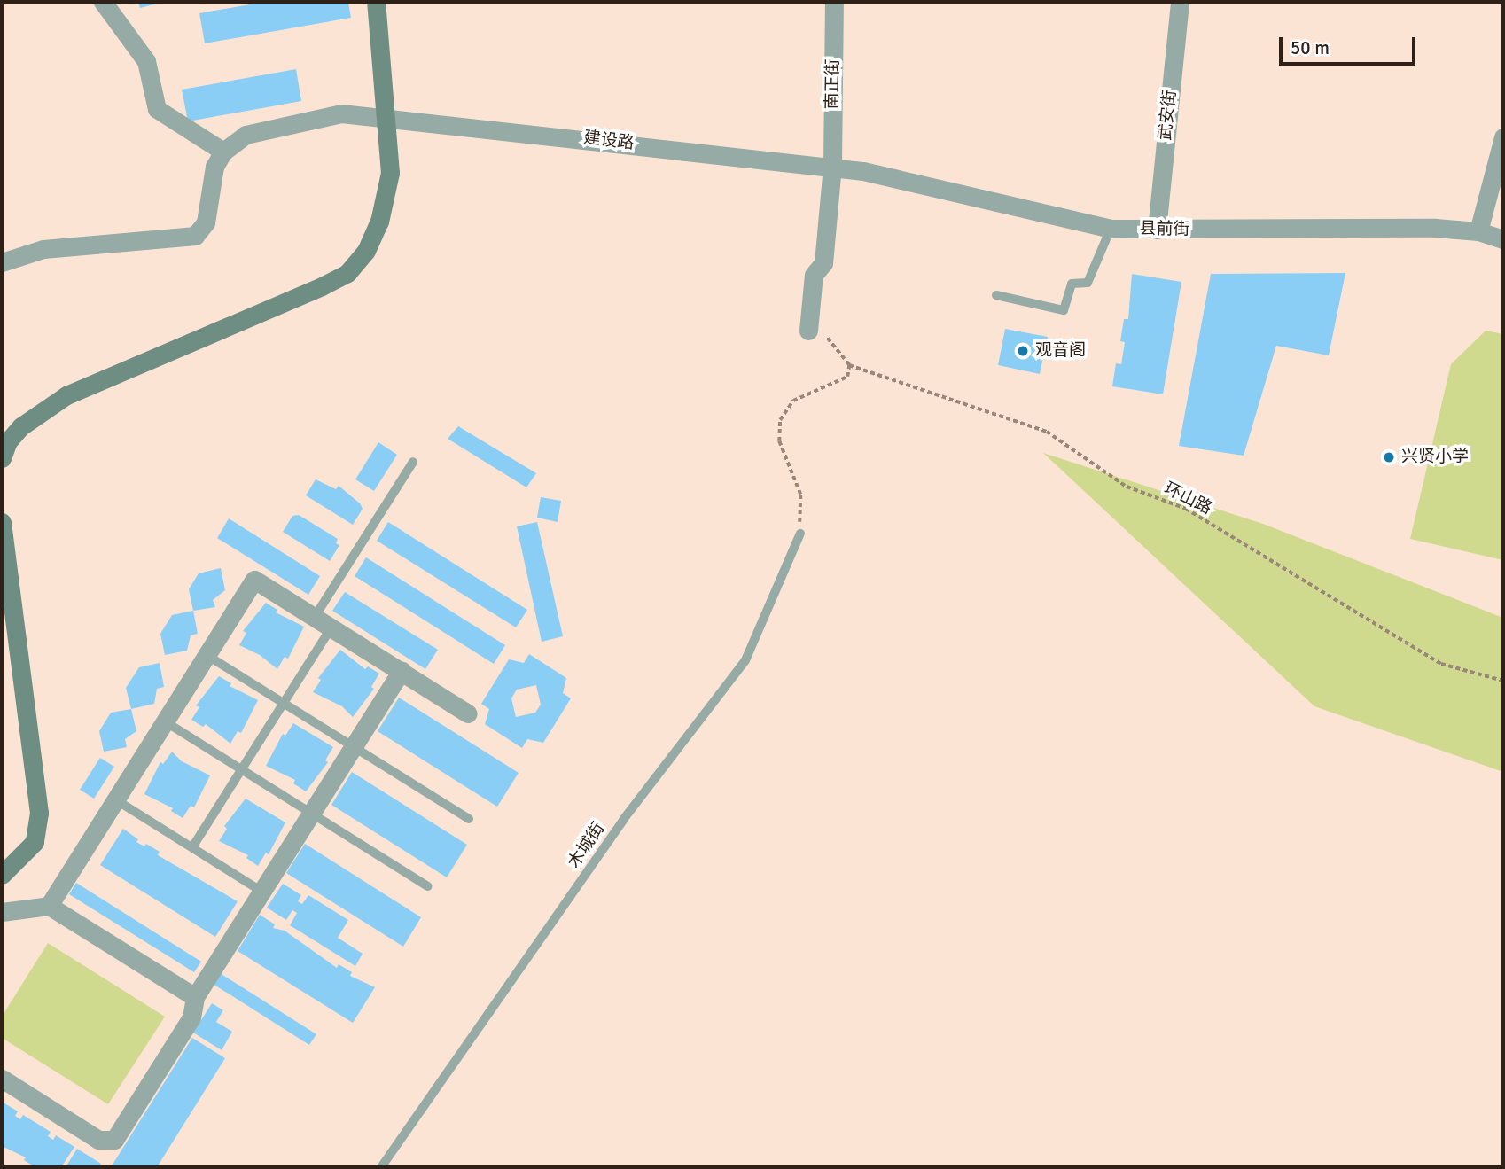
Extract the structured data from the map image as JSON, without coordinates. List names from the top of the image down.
{
  "streets": {
    "street": [
      "南正街",
      "武安街",
      "建设路",
      "县前街"
    ],
    "lane": ["木城街"],
    "path": ["环山路"]
  },
  "crossings": [
    ["南正街", "建设路"],
    ["南正街", "县前街"],
    ["武安街", "县前街"],
    ["建设路", "县前街"]
  ],
  "places": ["观音阁", "兴贤小学"],
  "scale_bar": "50 m"
}
